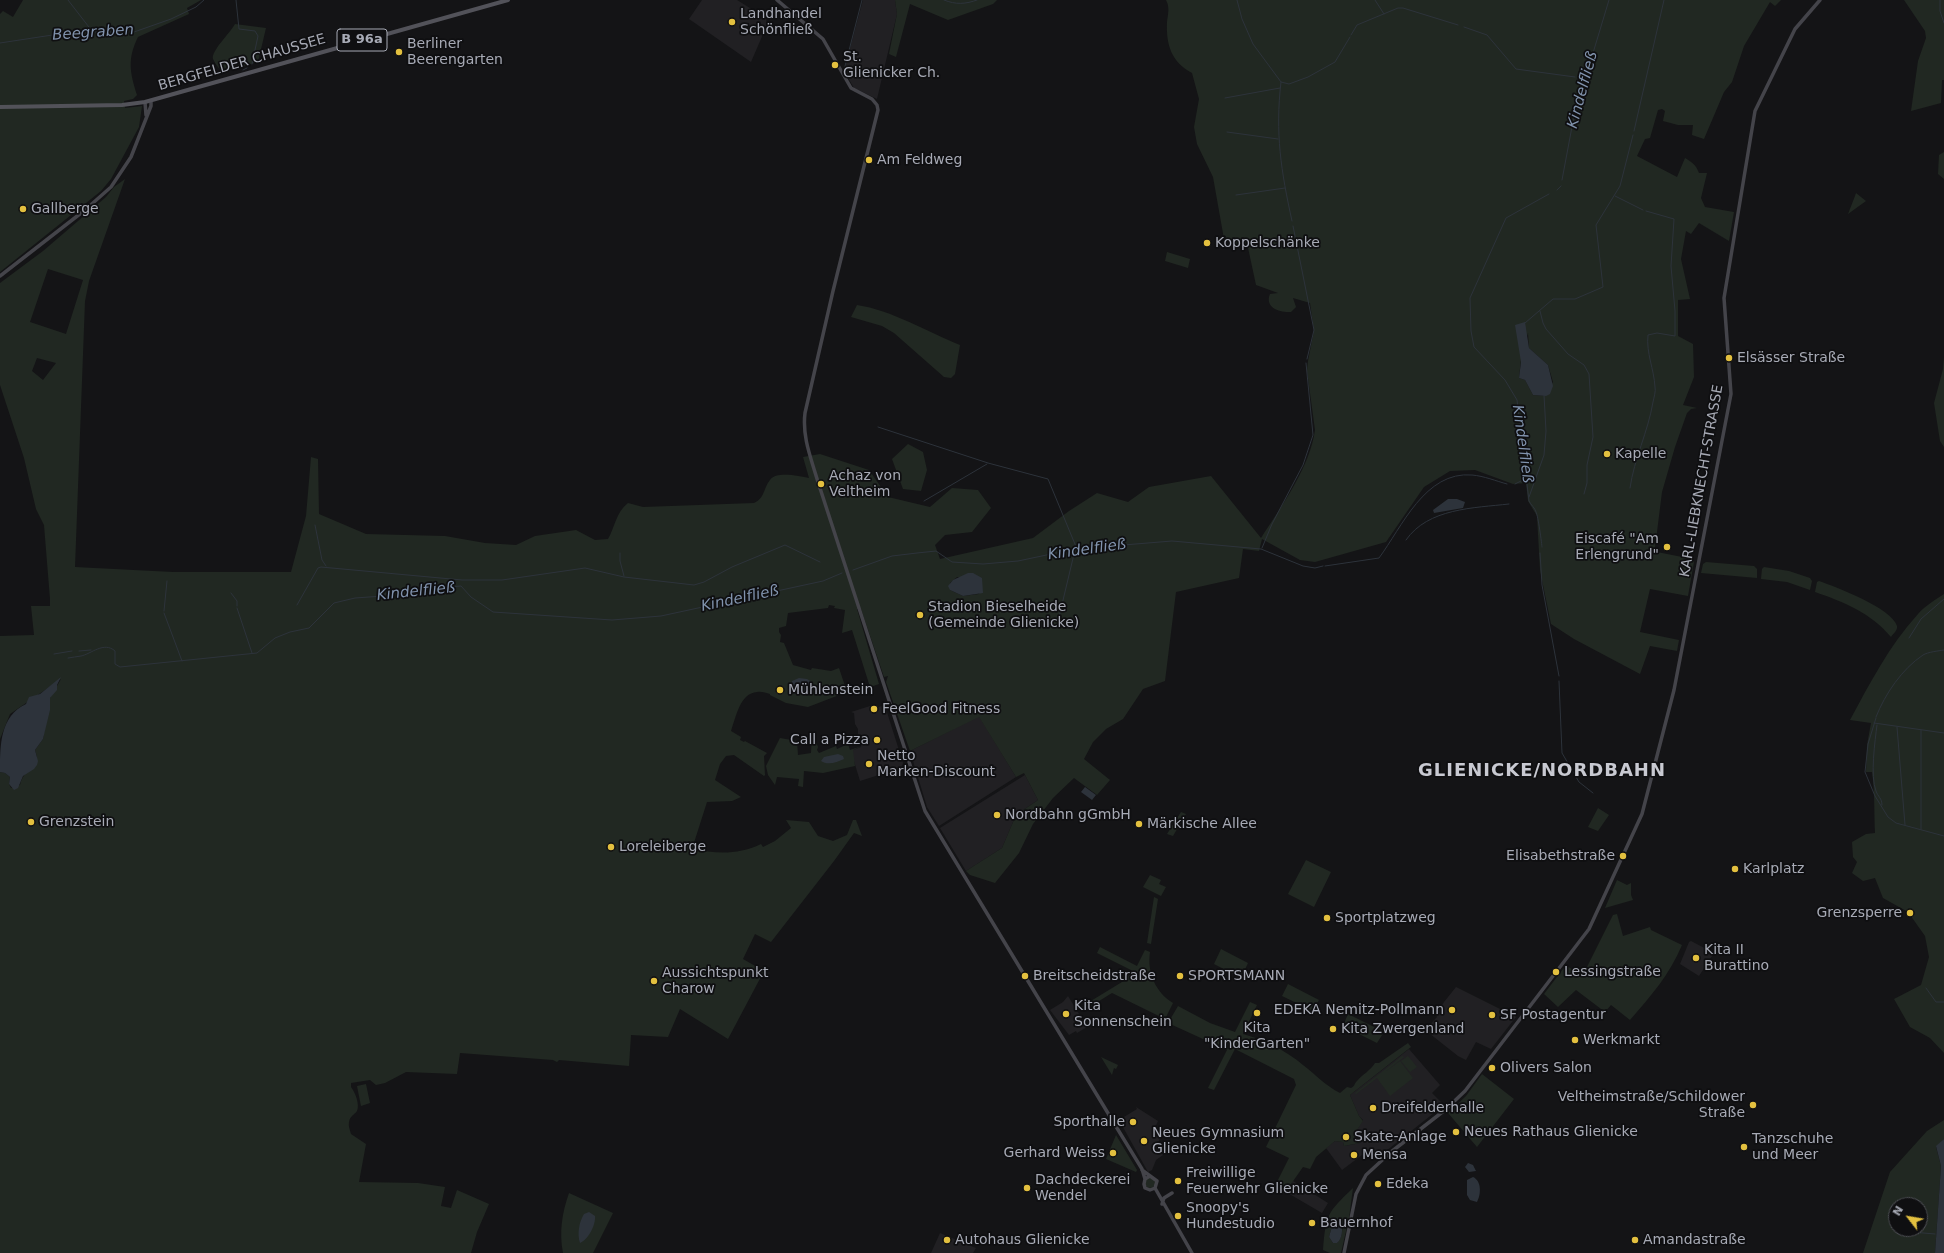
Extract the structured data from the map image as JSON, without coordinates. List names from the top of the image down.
{
  "streets": {
    "main road": ["B 96a", "BERGFELDER CHAUSSEE", "KARL-LIEBKNECHT-STRASSE"]
  },
  "districts": ["GLIENICKE/NORDBAHN"],
  "water": ["Beegraben", "Kindelfließ"],
  "places": [
    "Landhandel Schönfließ",
    "Berliner Beerengarten",
    "St. Glienicker Ch.",
    "Am Feldweg",
    "Gallberge",
    "Koppelschänke",
    "Elsässer Straße",
    "Kapelle",
    "Achaz von Veltheim",
    "Eiscafé \"Am Erlengrund\"",
    "Stadion Bieselheide (Gemeinde Glienicke)",
    "Mühlenstein",
    "FeelGood Fitness",
    "Call a Pizza",
    "Netto Marken-Discount",
    "Nordbahn gGmbH",
    "Grenzstein",
    "Märkische Allee",
    "Loreleiberge",
    "Elisabethstraße",
    "Karlplatz",
    "Grenzsperre",
    "Sportplatzweg",
    "Kita II Burattino",
    "Lessingstraße",
    "Breitscheidstraße",
    "SPORTSMANN",
    "Aussichtspunkt Charow",
    "EDEKA Nemitz-Pollmann",
    "Kita \"KinderGarten\"",
    "Kita Sonnenschein",
    "SF Postagentur",
    "Kita Zwergenland",
    "Werkmarkt",
    "Olivers Salon",
    "Veltheimstraße/Schildower Straße",
    "Dreifelderhalle",
    "Sporthalle",
    "Neues Rathaus Glienicke",
    "Skate-Anlage",
    "Neues Gymnasium Glienicke",
    "Tanzschuhe und Meer",
    "Gerhard Weiss",
    "Mensa",
    "Freiwillige Feuerwehr Glienicke",
    "Edeka",
    "Dachdeckerei Wendel",
    "Snoopy's Hundestudio",
    "Bauernhof",
    "Autohaus Glienicke",
    "Amandastraße"
  ],
  "north": "top left"
}
